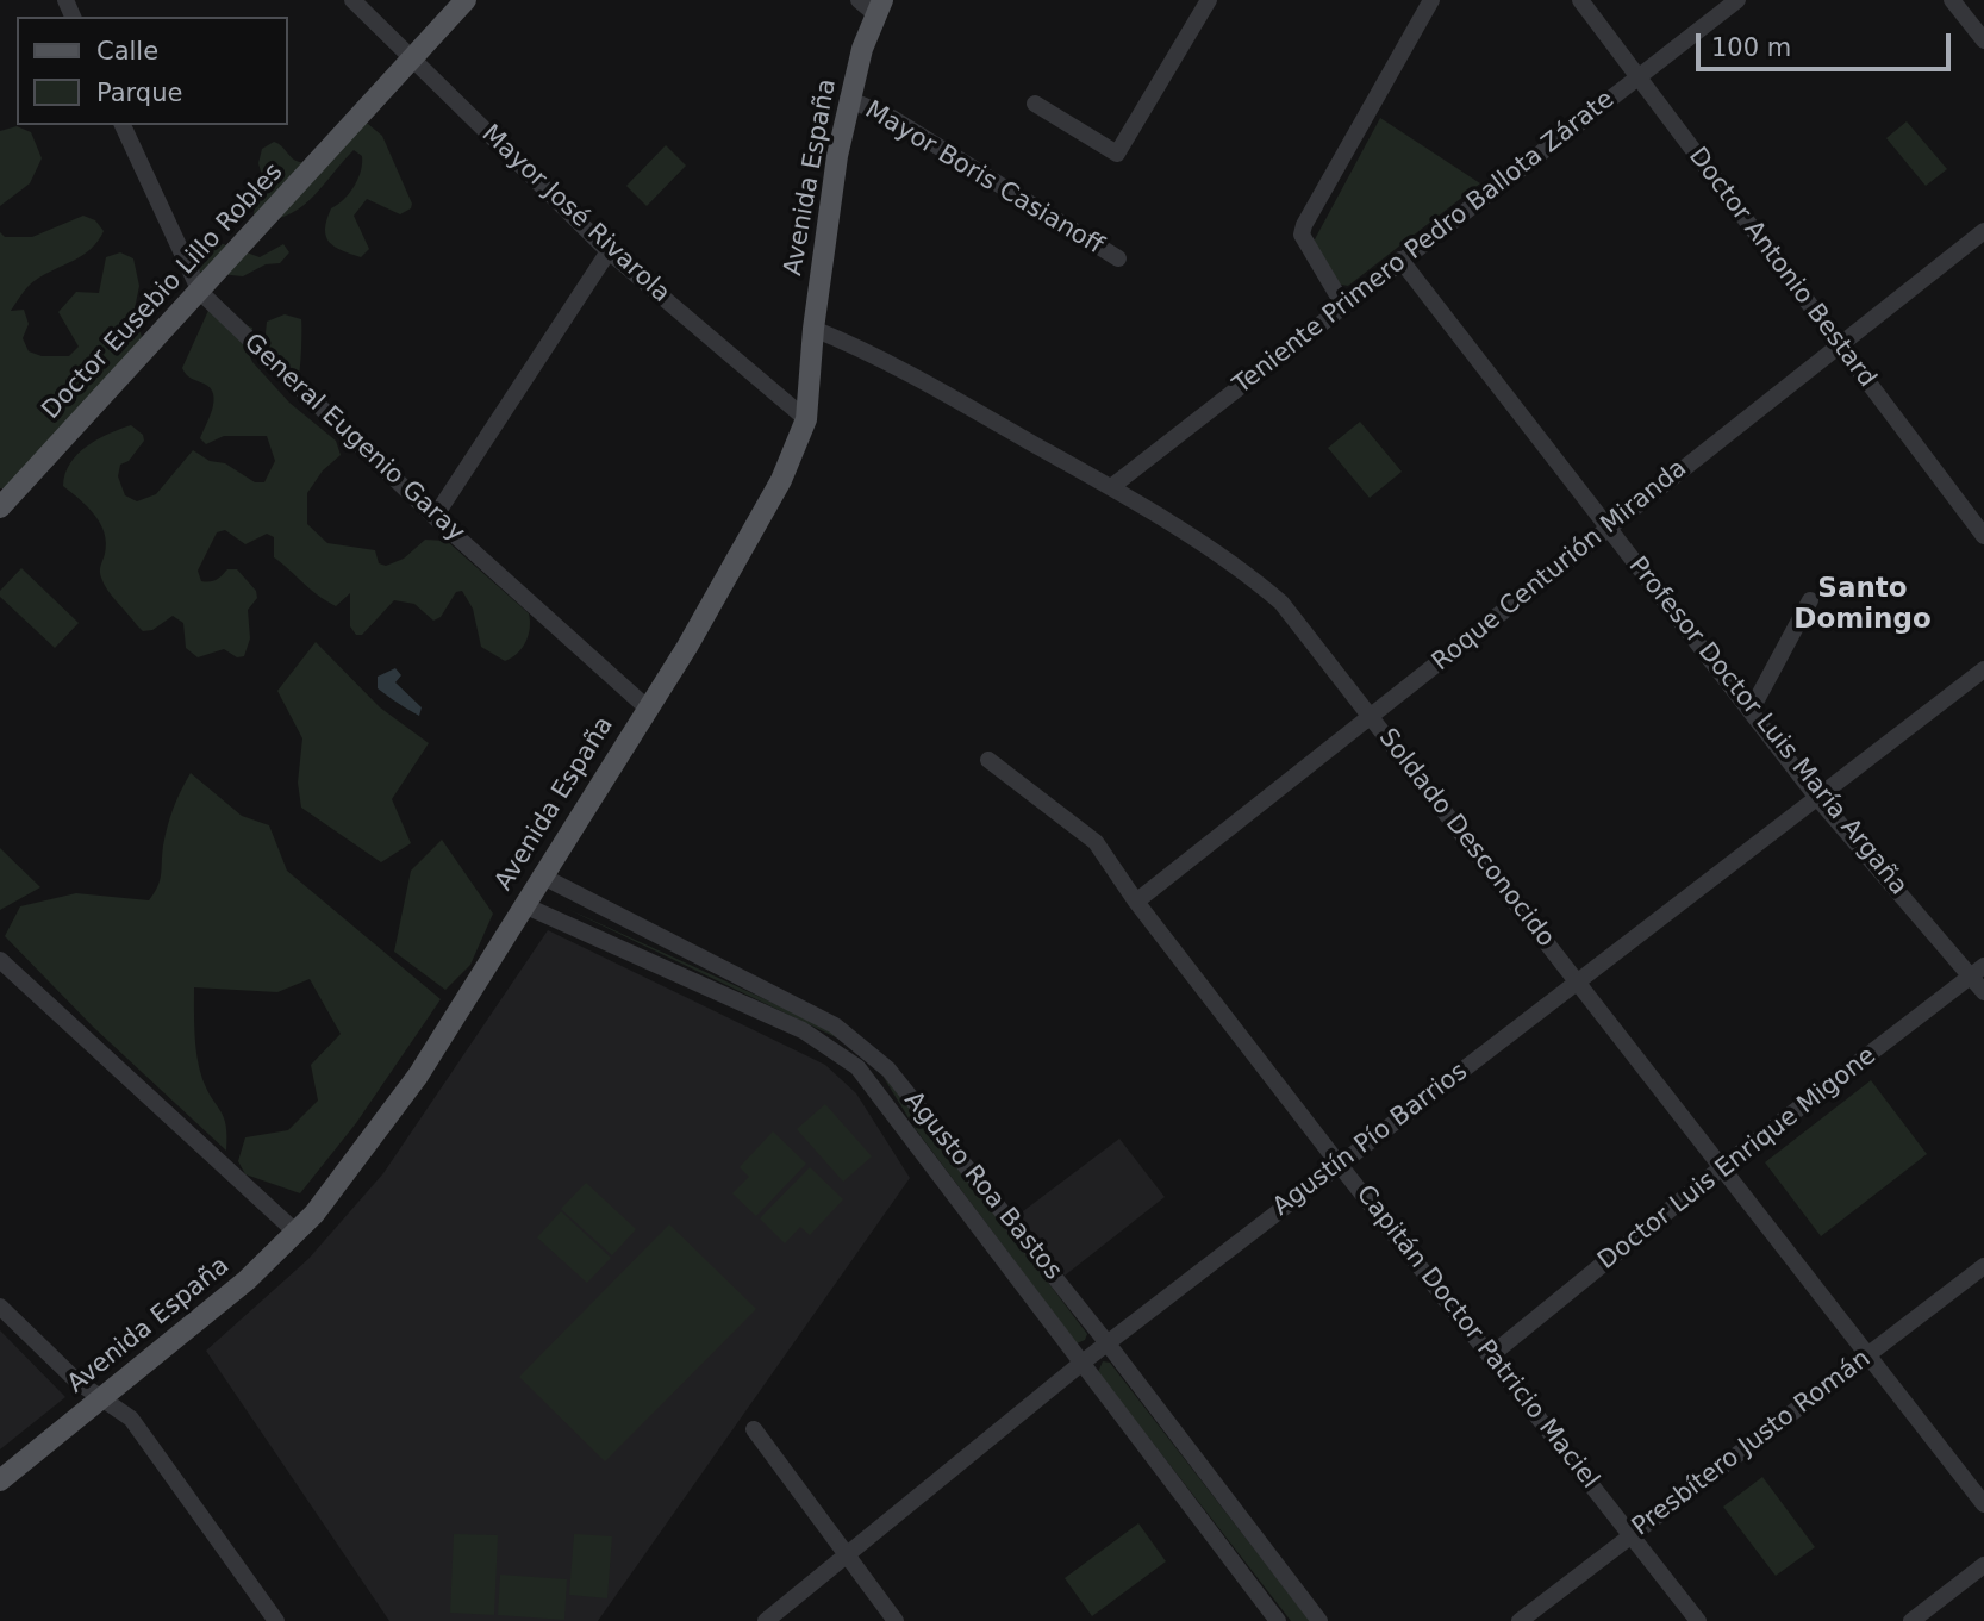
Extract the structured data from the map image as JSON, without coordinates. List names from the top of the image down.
{
  "streets": {
    "main road": ["Avenida España", "Doctor Eusebio Lillo Robles"],
    "street": [
      "Mayor Boris Casianoff",
      "Mayor José Rivarola",
      "Teniente Primero Pedro Ballota Zárate",
      "Doctor Antonio Bestard",
      "General Eugenio Garay",
      "Roque Centurión Miranda",
      "Profesor Doctor Luis María Argaña",
      "Soldado Desconocido",
      "Agustín Pío Barrios",
      "Doctor Luis Enrique Migone",
      "Agusto Roa Bastos",
      "Capitán Doctor Patricio Maciel",
      "Presbítero Justo Román"
    ]
  },
  "crossings": [
    ["Avenida España", "Mayor Boris Casianoff"],
    ["Avenida España", "Mayor José Rivarola"],
    ["Avenida España", "General Eugenio Garay"],
    ["Avenida España", "Soldado Desconocido"],
    ["Avenida España", "Agusto Roa Bastos"],
    ["Mayor José Rivarola", "Doctor Eusebio Lillo Robles"],
    ["Teniente Primero Pedro Ballota Zárate", "Doctor Antonio Bestard"],
    ["Teniente Primero Pedro Ballota Zárate", "Profesor Doctor Luis María Argaña"],
    ["Teniente Primero Pedro Ballota Zárate", "Soldado Desconocido"],
    ["Doctor Antonio Bestard", "Roque Centurión Miranda"],
    ["Doctor Eusebio Lillo Robles", "General Eugenio Garay"],
    ["Roque Centurión Miranda", "Profesor Doctor Luis María Argaña"],
    ["Roque Centurión Miranda", "Soldado Desconocido"],
    ["Roque Centurión Miranda", "Capitán Doctor Patricio Maciel"],
    ["Profesor Doctor Luis María Argaña", "Agustín Pío Barrios"],
    ["Profesor Doctor Luis María Argaña", "Doctor Luis Enrique Migone"],
    ["Soldado Desconocido", "Agustín Pío Barrios"],
    ["Soldado Desconocido", "Doctor Luis Enrique Migone"],
    ["Soldado Desconocido", "Presbítero Justo Román"],
    ["Agustín Pío Barrios", "Agusto Roa Bastos"],
    ["Agustín Pío Barrios", "Capitán Doctor Patricio Maciel"],
    ["Doctor Luis Enrique Migone", "Capitán Doctor Patricio Maciel"],
    ["Capitán Doctor Patricio Maciel", "Presbítero Justo Román"]
  ],
  "districts": ["Santo Domingo"],
  "legend": ["Calle", "Parque"],
  "scale_bar": "100 m"
}
